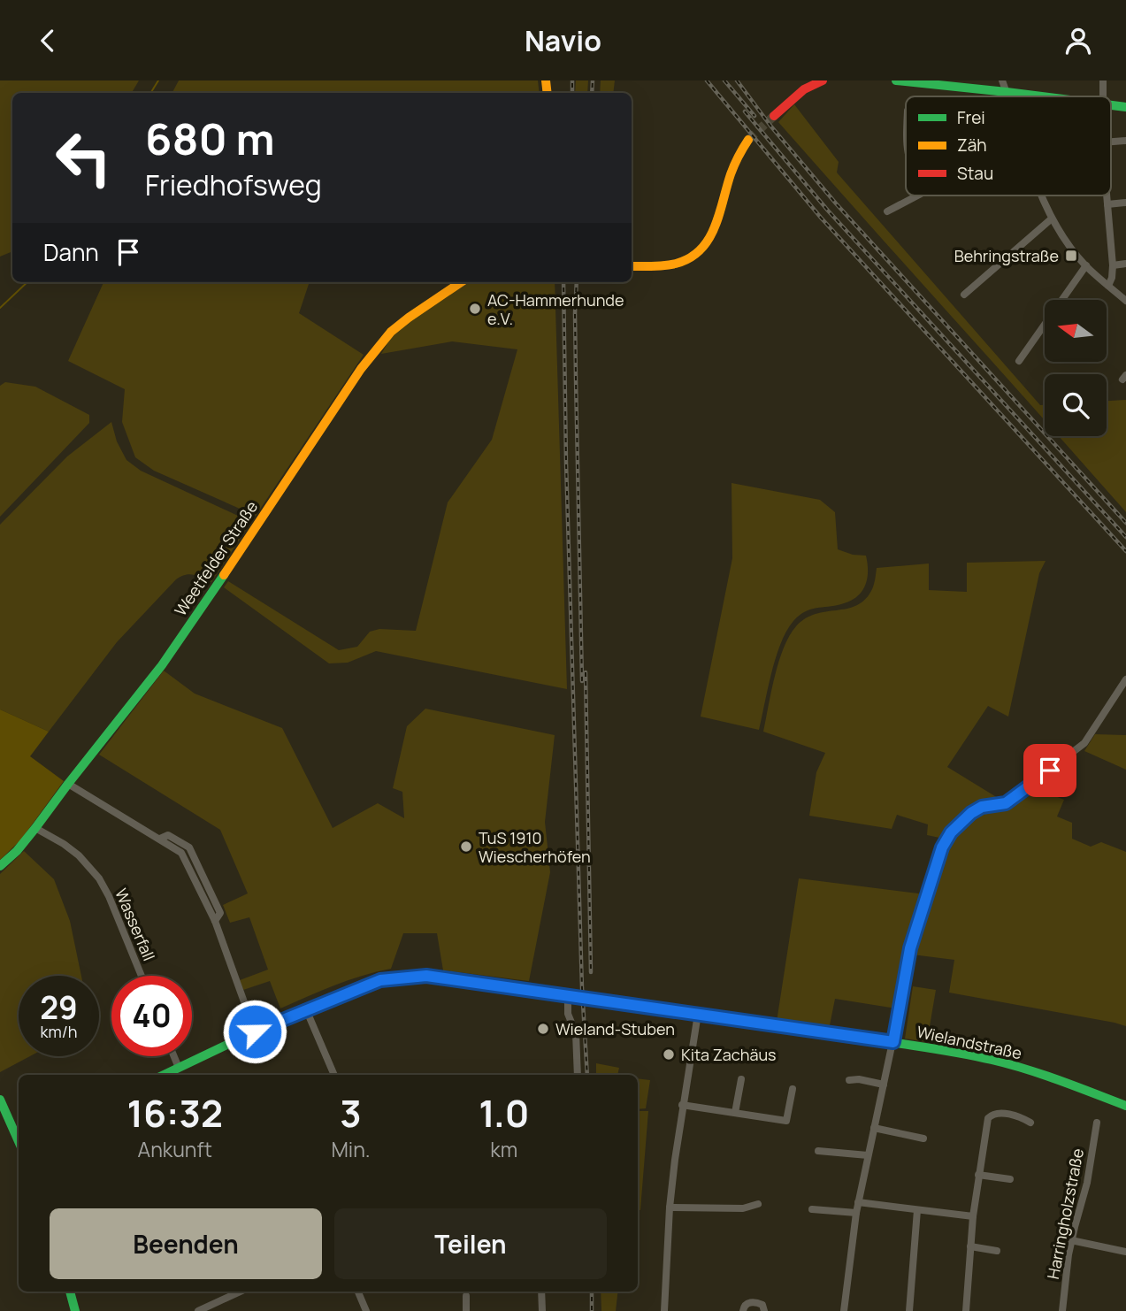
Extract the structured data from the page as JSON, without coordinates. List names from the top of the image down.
{
  "streets": {
    "street": [
      "Weetfelder Straße",
      "Wasserfall",
      "Wielandstraße",
      "Harringholzstraße"
    ]
  },
  "crossings": [
    ["Weetfelder Straße", "Wasserfall"]
  ],
  "places": {
    "transit": ["Behringstraße"],
    "other": [
      "AC-Hammerhunde e.V.",
      "TuS 1910 Wiescherhöfen",
      "Wieland-Stuben",
      "Kita Zachäus"
    ]
  },
  "legend": ["Frei", "Zäh", "Stau"],
  "north": "left",
  "page": {
    "header": "Navio",
    "turn": ["680 m", "Friedhofsweg"],
    "then": "Dann",
    "speed": "29 km/h",
    "limit": "40",
    "eta": [
      "16:32",
      "Ankunft",
      "3",
      "Min.",
      "1.0",
      "km"
    ],
    "buttons": ["Beenden", "Teilen"]
  }
}
